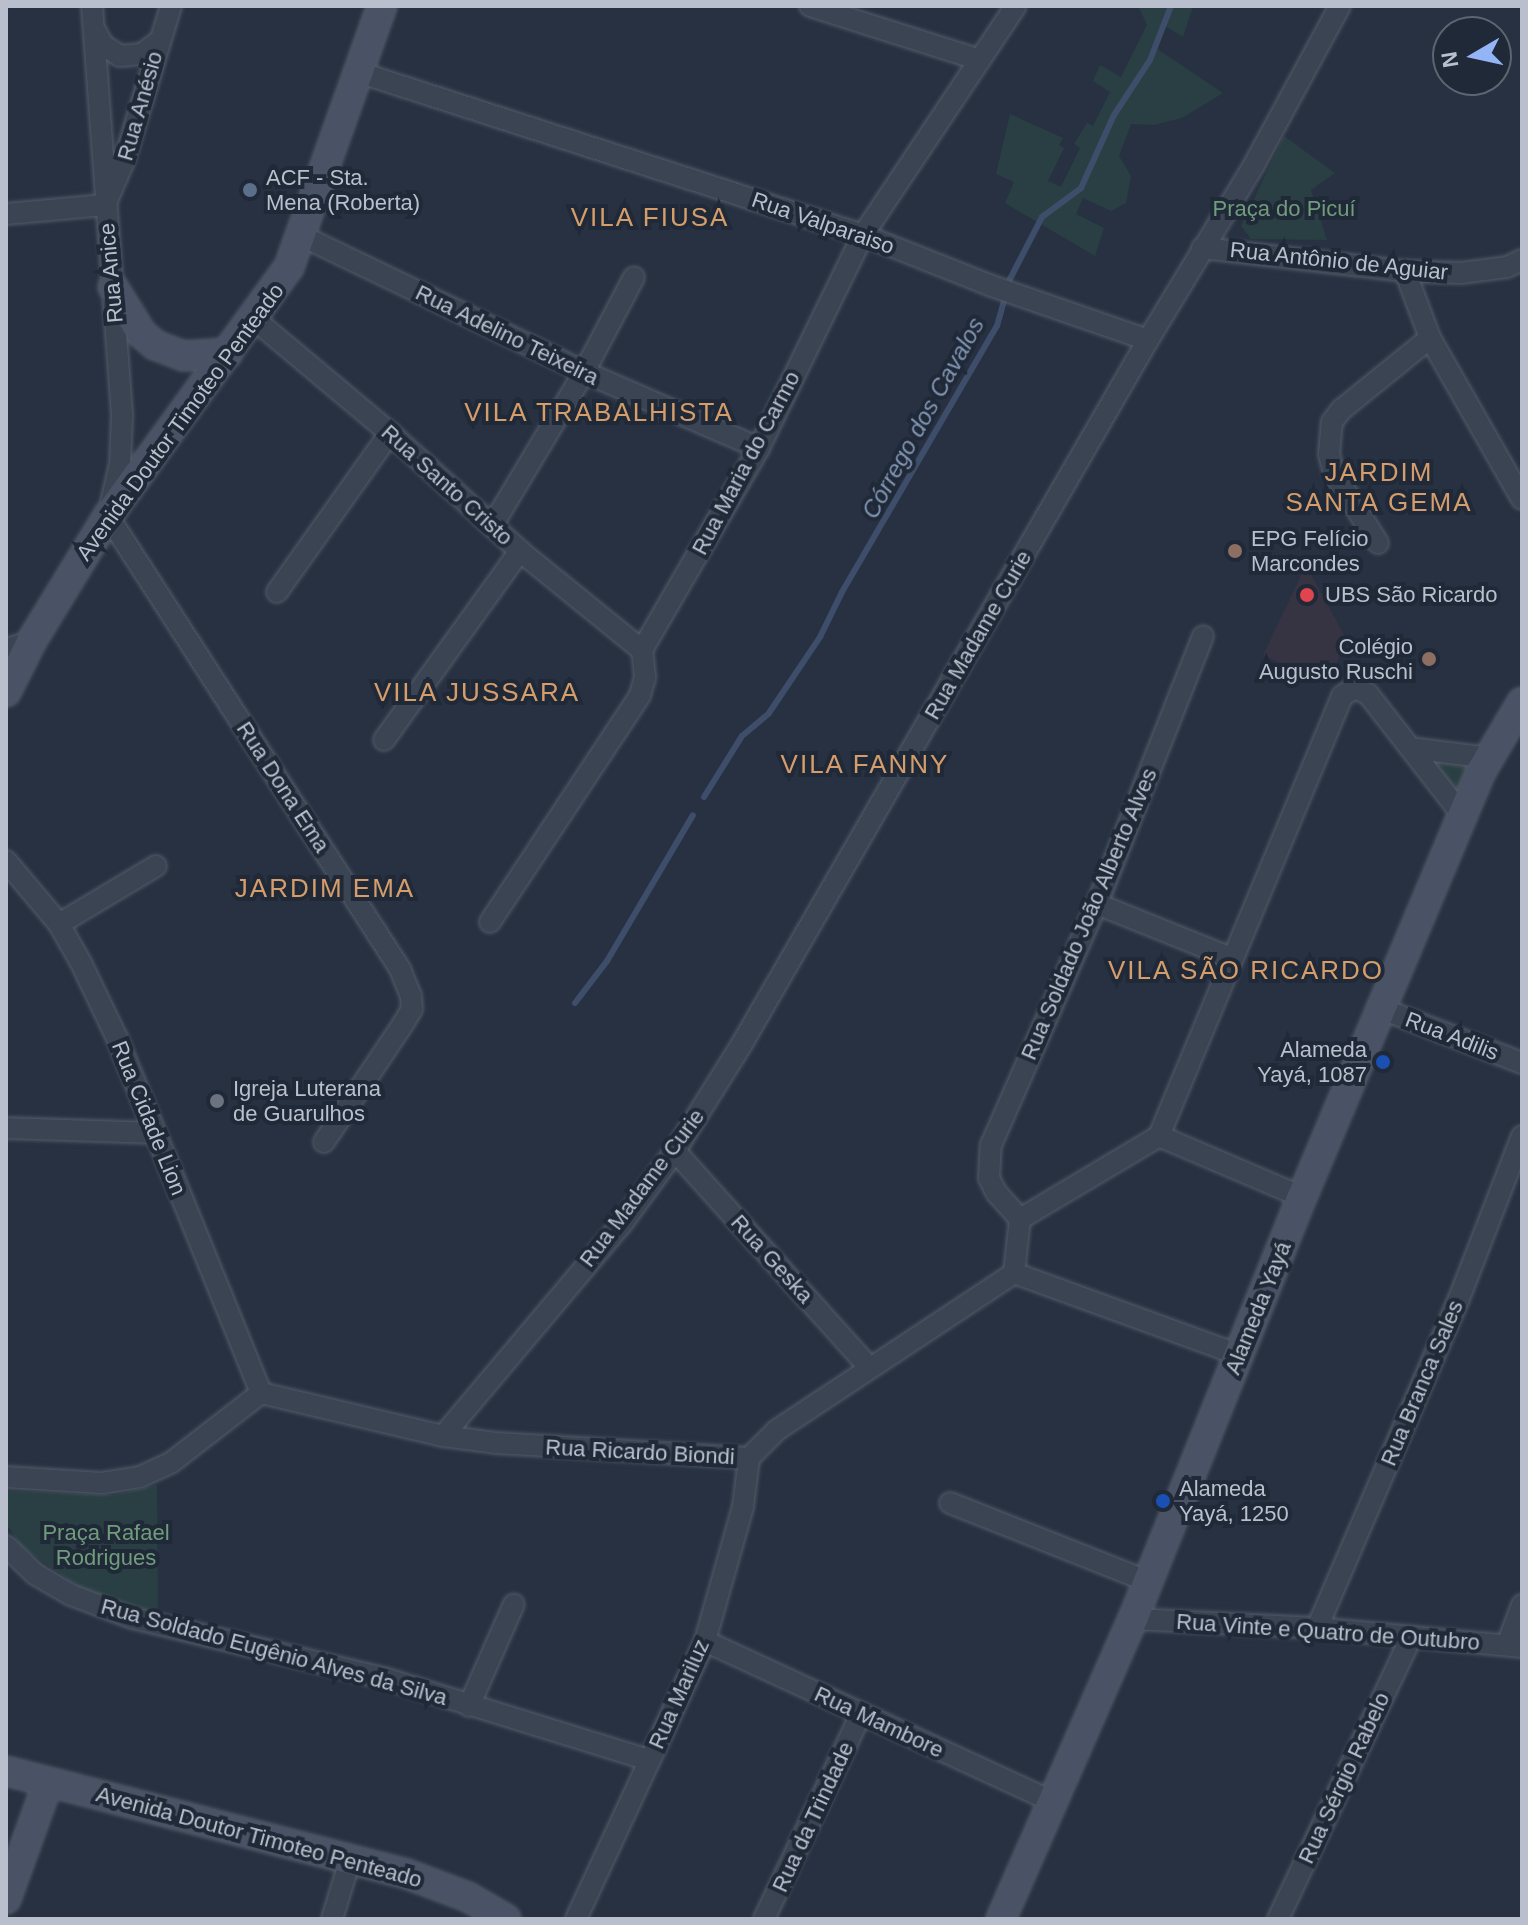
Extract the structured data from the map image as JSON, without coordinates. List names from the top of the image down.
{
  "streets": {
    "street": [
      "Rua Anésio",
      "Rua Valparaiso",
      "Rua Antônio de Aguiar",
      "Rua Anice",
      "Rua Adelino Teixeira",
      "Avenida Doutor Timoteo Penteado",
      "Rua Maria do Carmo",
      "Rua Santo Cristo",
      "Rua Madame Curie",
      "Rua Dona Ema",
      "Rua Soldado João Alberto Alves",
      "Rua Adilis",
      "Rua Cidade Lion",
      "Rua Geska",
      "Alameda Yayá",
      "Rua Branca Sales",
      "Rua Ricardo Biondi",
      "Rua Vinte e Quatro de Outubro",
      "Rua Soldado Eugênio Alves da Silva",
      "Rua Mariluz",
      "Rua Mambore",
      "Rua Sérgio Rabelo",
      "Rua da Trindade"
    ]
  },
  "crossings": [
    ["Rua Anésio", "Rua Anice"],
    ["Rua Valparaiso", "Avenida Doutor Timoteo Penteado"],
    ["Rua Valparaiso", "Rua Maria do Carmo"],
    ["Rua Valparaiso", "Rua Madame Curie"],
    ["Rua Antônio de Aguiar", "Rua Madame Curie"],
    ["Rua Anice", "Avenida Doutor Timoteo Penteado"],
    ["Rua Anice", "Rua Dona Ema"],
    ["Rua Adelino Teixeira", "Avenida Doutor Timoteo Penteado"],
    ["Rua Adelino Teixeira", "Rua Maria do Carmo"],
    ["Avenida Doutor Timoteo Penteado", "Rua Santo Cristo"],
    ["Avenida Doutor Timoteo Penteado", "Rua Dona Ema"],
    ["Rua Maria do Carmo", "Rua Santo Cristo"],
    ["Rua Madame Curie", "Rua Geska"],
    ["Rua Madame Curie", "Rua Ricardo Biondi"],
    ["Rua Adilis", "Alameda Yayá"],
    ["Rua Cidade Lion", "Rua Ricardo Biondi"],
    ["Rua Geska", "Rua Ricardo Biondi"],
    ["Alameda Yayá", "Rua Vinte e Quatro de Outubro"],
    ["Alameda Yayá", "Rua Mambore"],
    ["Rua Branca Sales", "Rua Vinte e Quatro de Outubro"],
    ["Rua Ricardo Biondi", "Rua Mariluz"],
    ["Rua Vinte e Quatro de Outubro", "Rua Sérgio Rabelo"],
    ["Rua Soldado Eugênio Alves da Silva", "Rua Mariluz"],
    ["Rua Mariluz", "Rua Mambore"],
    ["Rua Mambore", "Rua da Trindade"]
  ],
  "districts": [
    "VILA FIUSA",
    "VILA TRABALHISTA",
    "JARDIM SANTA GEMA",
    "VILA JUSSARA",
    "VILA FANNY",
    "JARDIM EMA",
    "VILA SÃO RICARDO"
  ],
  "water": ["Córrego dos Cavalos"],
  "parks": ["Praça do Picuí", "Praça Rafael Rodrigues"],
  "places": [
    "ACF - Sta. Mena (Roberta)",
    "EPG Felício Marcondes",
    "UBS São Ricardo",
    "Colégio Augusto Ruschi",
    "Alameda Yayá, 1087",
    "Igreja Luterana de Guarulhos",
    "Alameda Yayá, 1250"
  ],
  "north": "left"
}
